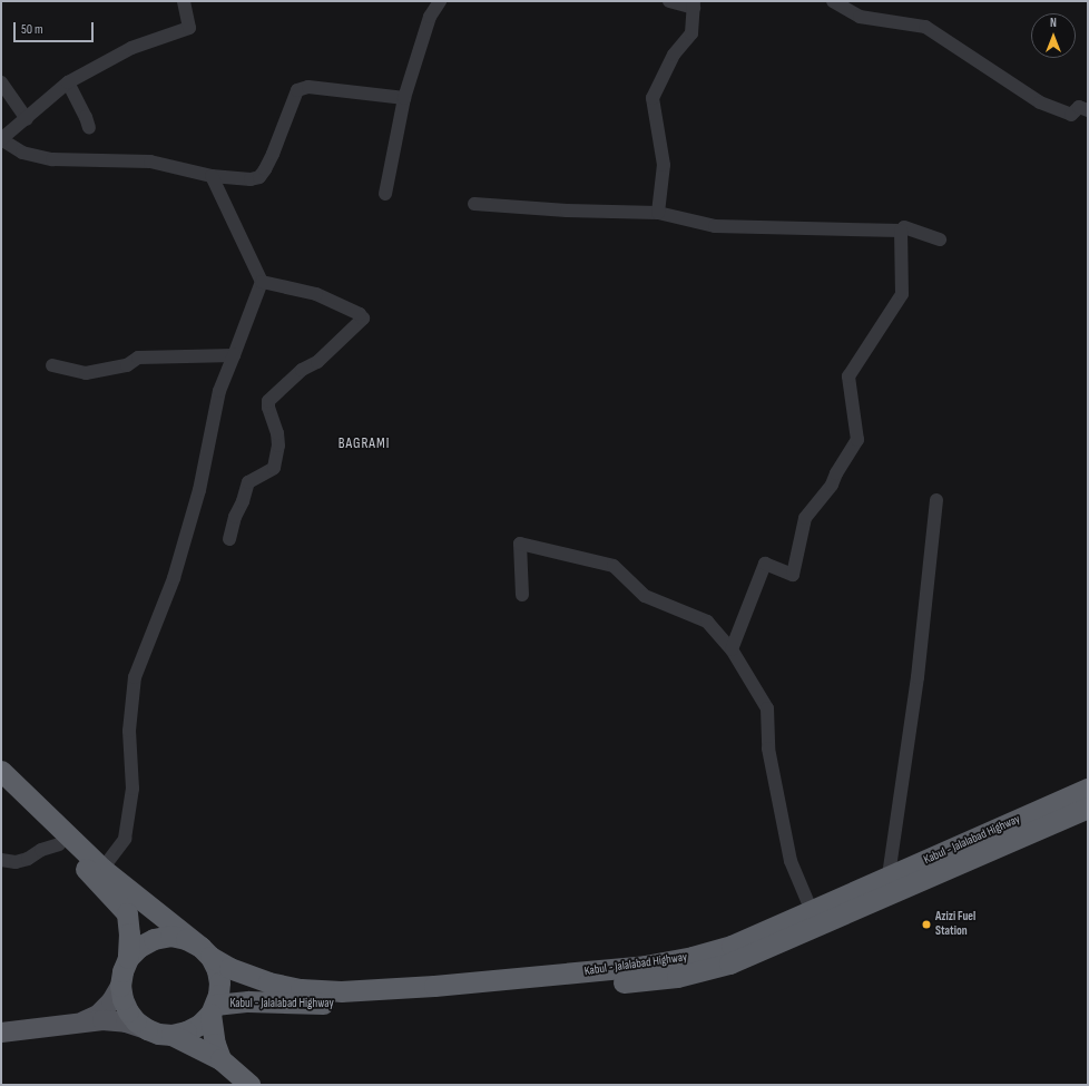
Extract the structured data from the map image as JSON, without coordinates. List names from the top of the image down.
{
  "streets": {
    "highway": ["Kabul - Jalalabad Highway"]
  },
  "districts": ["BAGRAMI"],
  "places": ["Azizi Fuel Station"],
  "scale_bar": "50 m",
  "north": "top"
}
